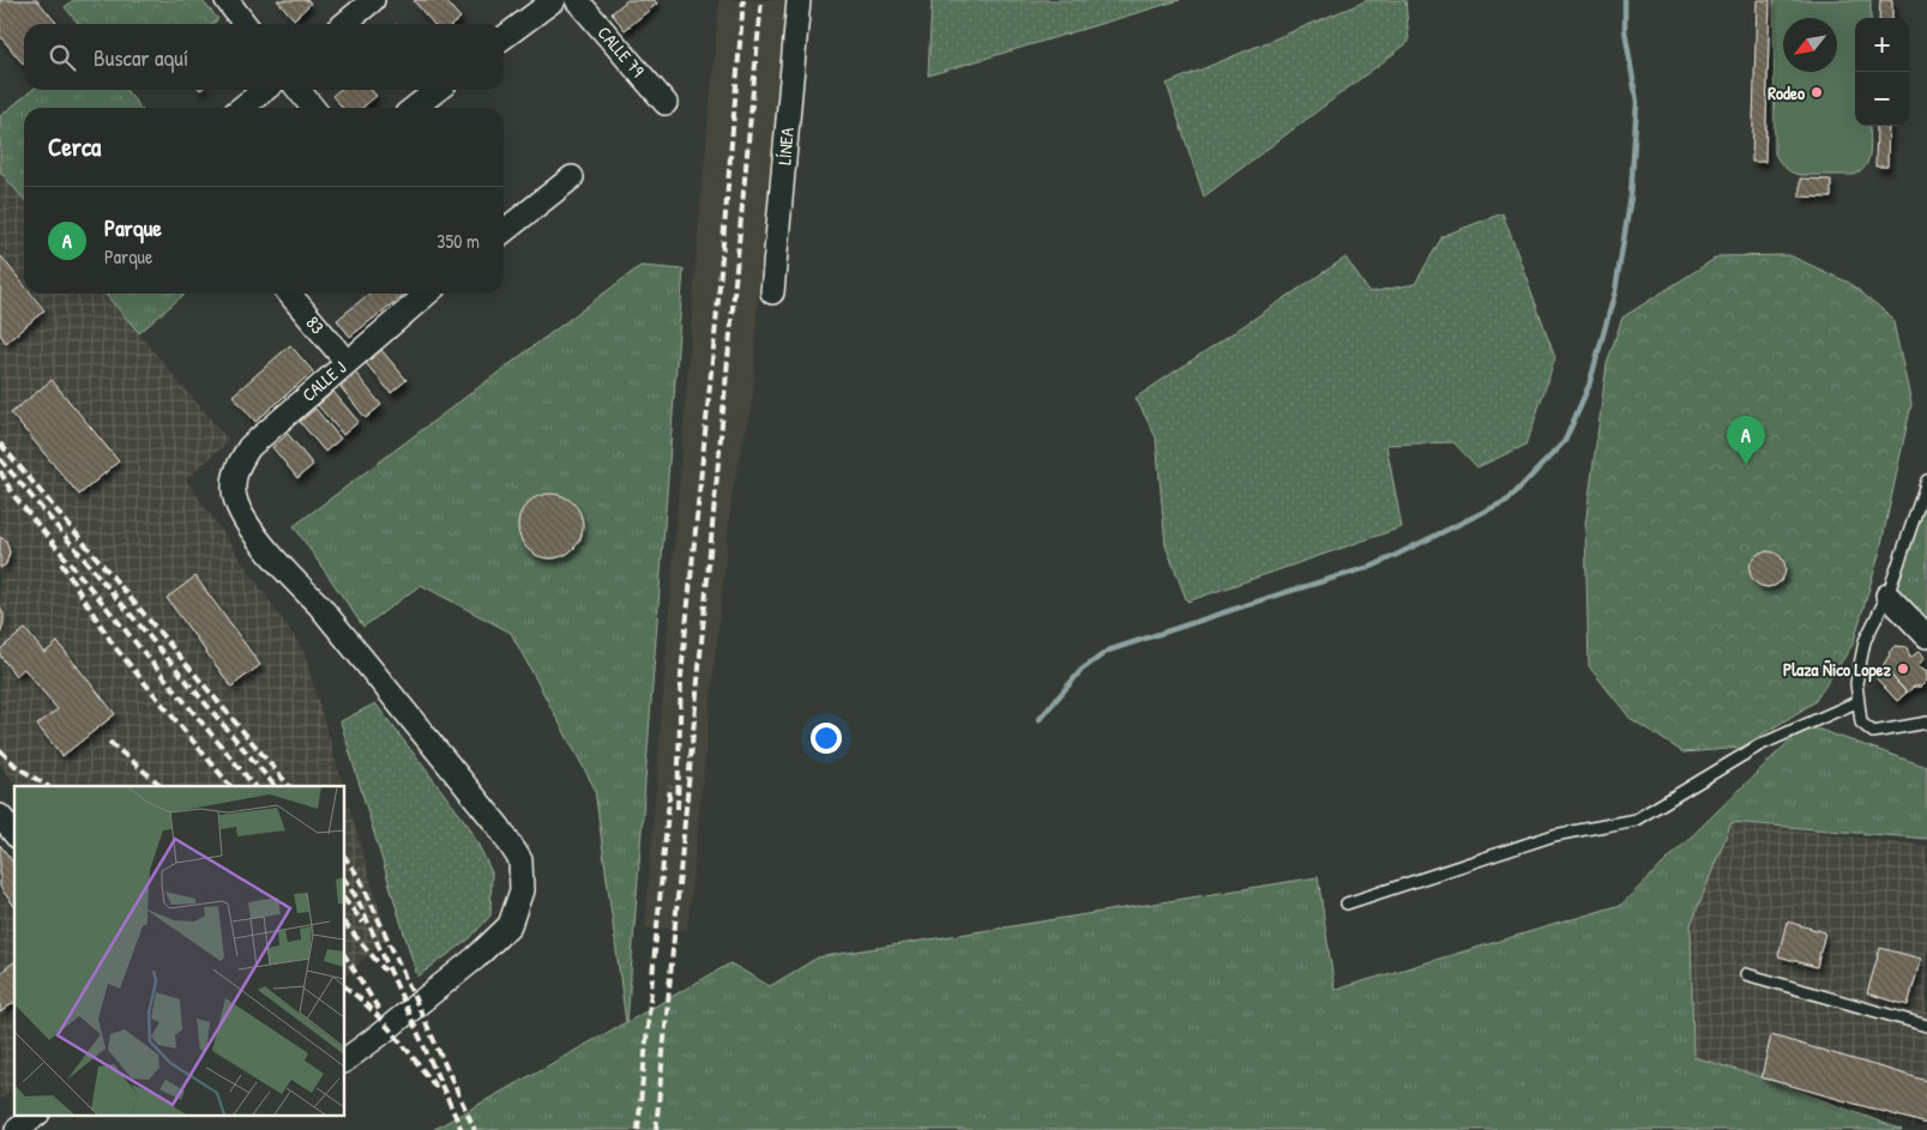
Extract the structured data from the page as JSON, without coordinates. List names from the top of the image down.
{
  "streets": {
    "street": [
      "CALLE 79",
      "LÍNEA",
      "83",
      "CALLE J"
    ]
  },
  "crossings": [
    ["83", "CALLE J"]
  ],
  "places": ["Rodeo", "Plaza Ñico Lopez"],
  "north": "bottom left",
  "page": {
    "map_buttons": ["+", "−"],
    "search": "Buscar aquí",
    "heading": "Cerca",
    "list": [
      {
        "mark": "A",
        "name": "Parque",
        "note": "Parque",
        "value": "350 m"
      }
    ],
    "pins": "A"
  }
}
